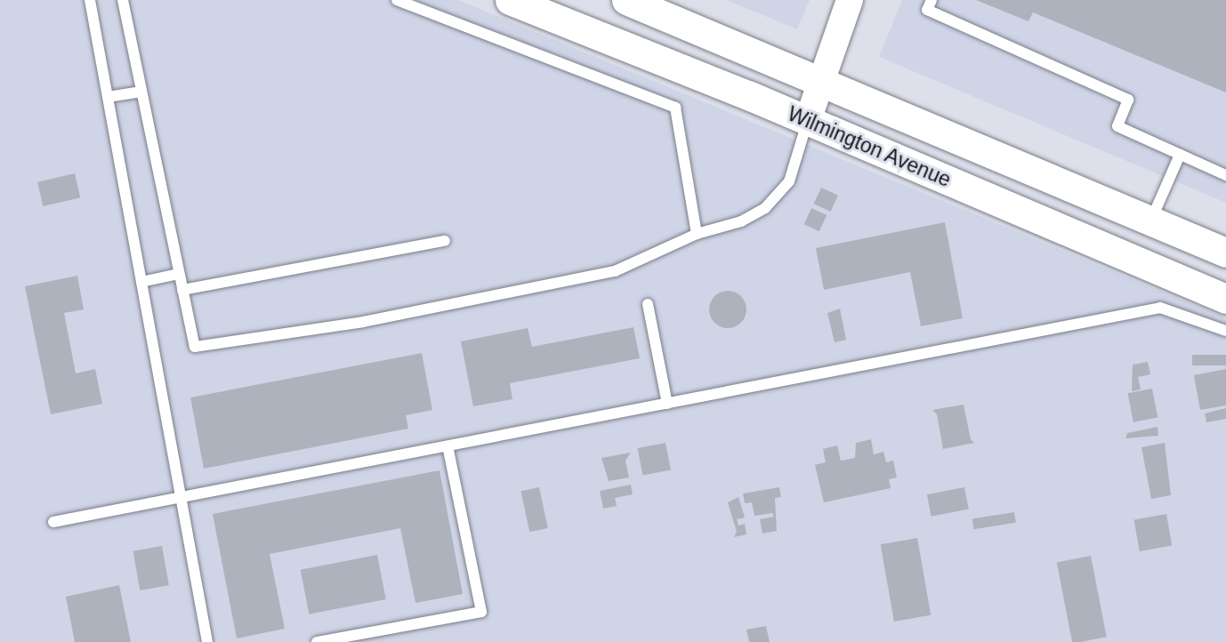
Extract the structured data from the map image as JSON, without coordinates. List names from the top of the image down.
{
  "streets": {
    "main road": ["Wilmington Avenue"]
  }
}
